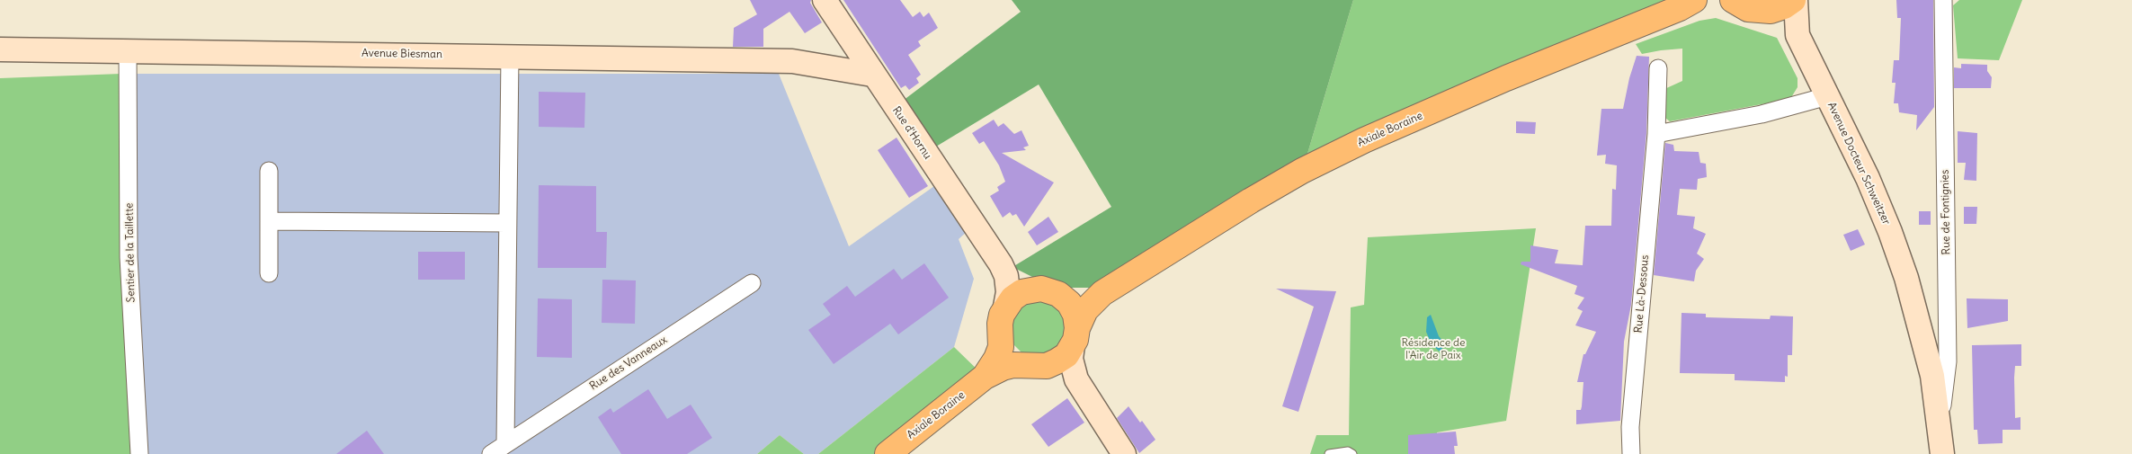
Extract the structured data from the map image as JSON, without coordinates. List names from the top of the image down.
{
  "streets": {
    "main road": ["Axiale Boraine"],
    "street": [
      "Avenue Biesman",
      "Rue d'Hornu",
      "Avenue Docteur Schweitzer",
      "Rue de Fontignies",
      "Sentier de la Taillette",
      "Rue Là-Dessous",
      "Rue des Vanneaux"
    ]
  },
  "crossings": [
    ["Avenue Biesman", "Rue d'Hornu"],
    ["Avenue Biesman", "Sentier de la Taillette"],
    ["Avenue Docteur Schweitzer", "Rue de Fontignies"]
  ],
  "parks": ["Résidence de l'Air de Paix"]
}
